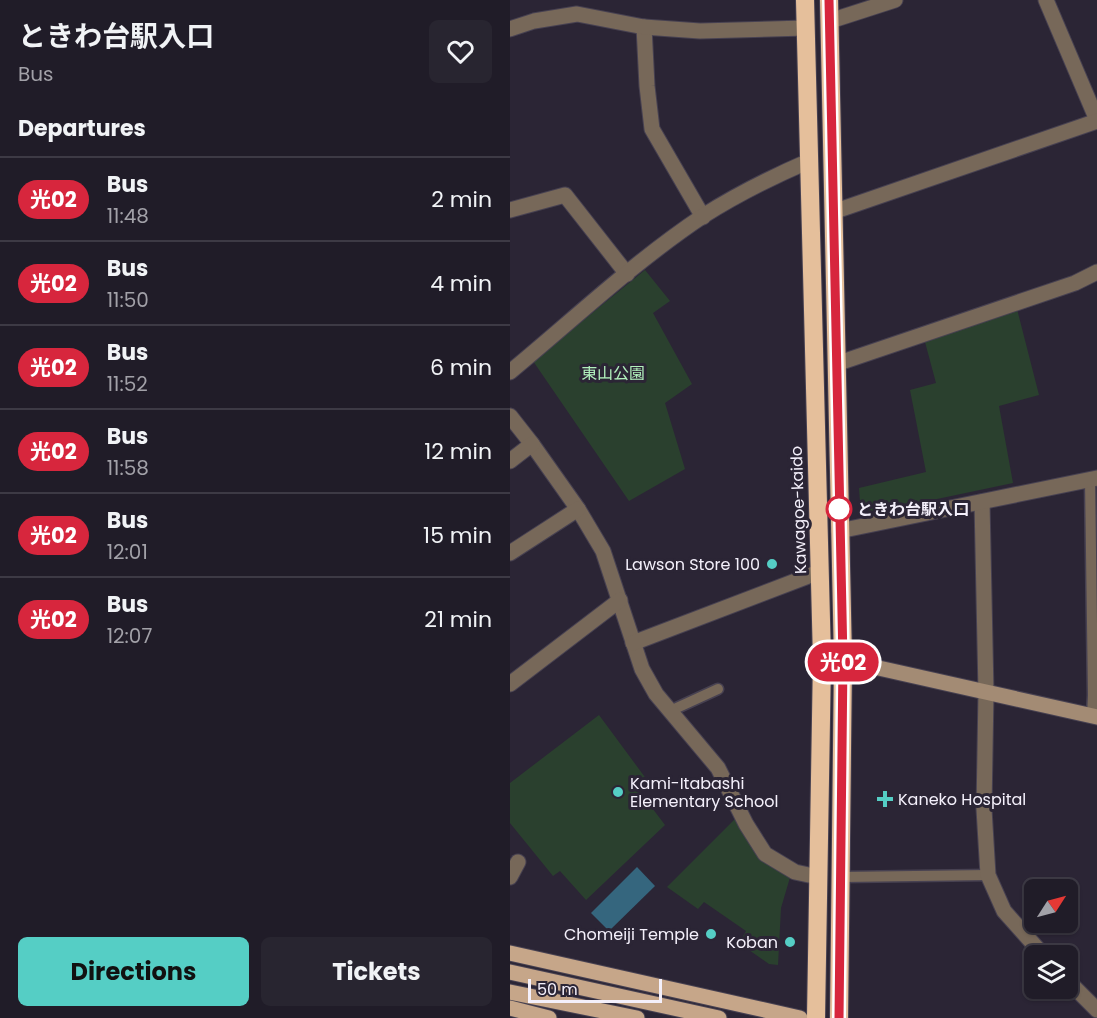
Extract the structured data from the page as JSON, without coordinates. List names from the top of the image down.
{
  "streets": {
    "highway": ["Kawagoe-kaido"]
  },
  "parks": ["東山公園"],
  "places": {
    "other": [
      "ときわ台駅入口",
      "Lawson Store 100",
      "Kami-Itabashi Elementary School",
      "Chomeiji Temple",
      "Koban"
    ],
    "health": ["Kaneko Hospital"]
  },
  "lines": ["bus line 光02"],
  "scale_bar": "50 m",
  "north": "top right",
  "page": {
    "heading": [
      ["ときわ台駅入口", "Bus"],
      "Departures"
    ],
    "on_map": "光02",
    "list": [
      {
        "mark": "光02",
        "name": "Bus",
        "note": "11:48",
        "value": "2 min"
      },
      {
        "mark": "光02",
        "name": "Bus",
        "note": "11:50",
        "value": "4 min"
      },
      {
        "mark": "光02",
        "name": "Bus",
        "note": "11:52",
        "value": "6 min"
      },
      {
        "mark": "光02",
        "name": "Bus",
        "note": "11:58",
        "value": "12 min"
      },
      {
        "mark": "光02",
        "name": "Bus",
        "note": "12:01",
        "value": "15 min"
      },
      {
        "mark": "光02",
        "name": "Bus",
        "note": "12:07",
        "value": "21 min"
      }
    ],
    "buttons": ["Directions", "Tickets"],
    "scale": "50 m"
  }
}
